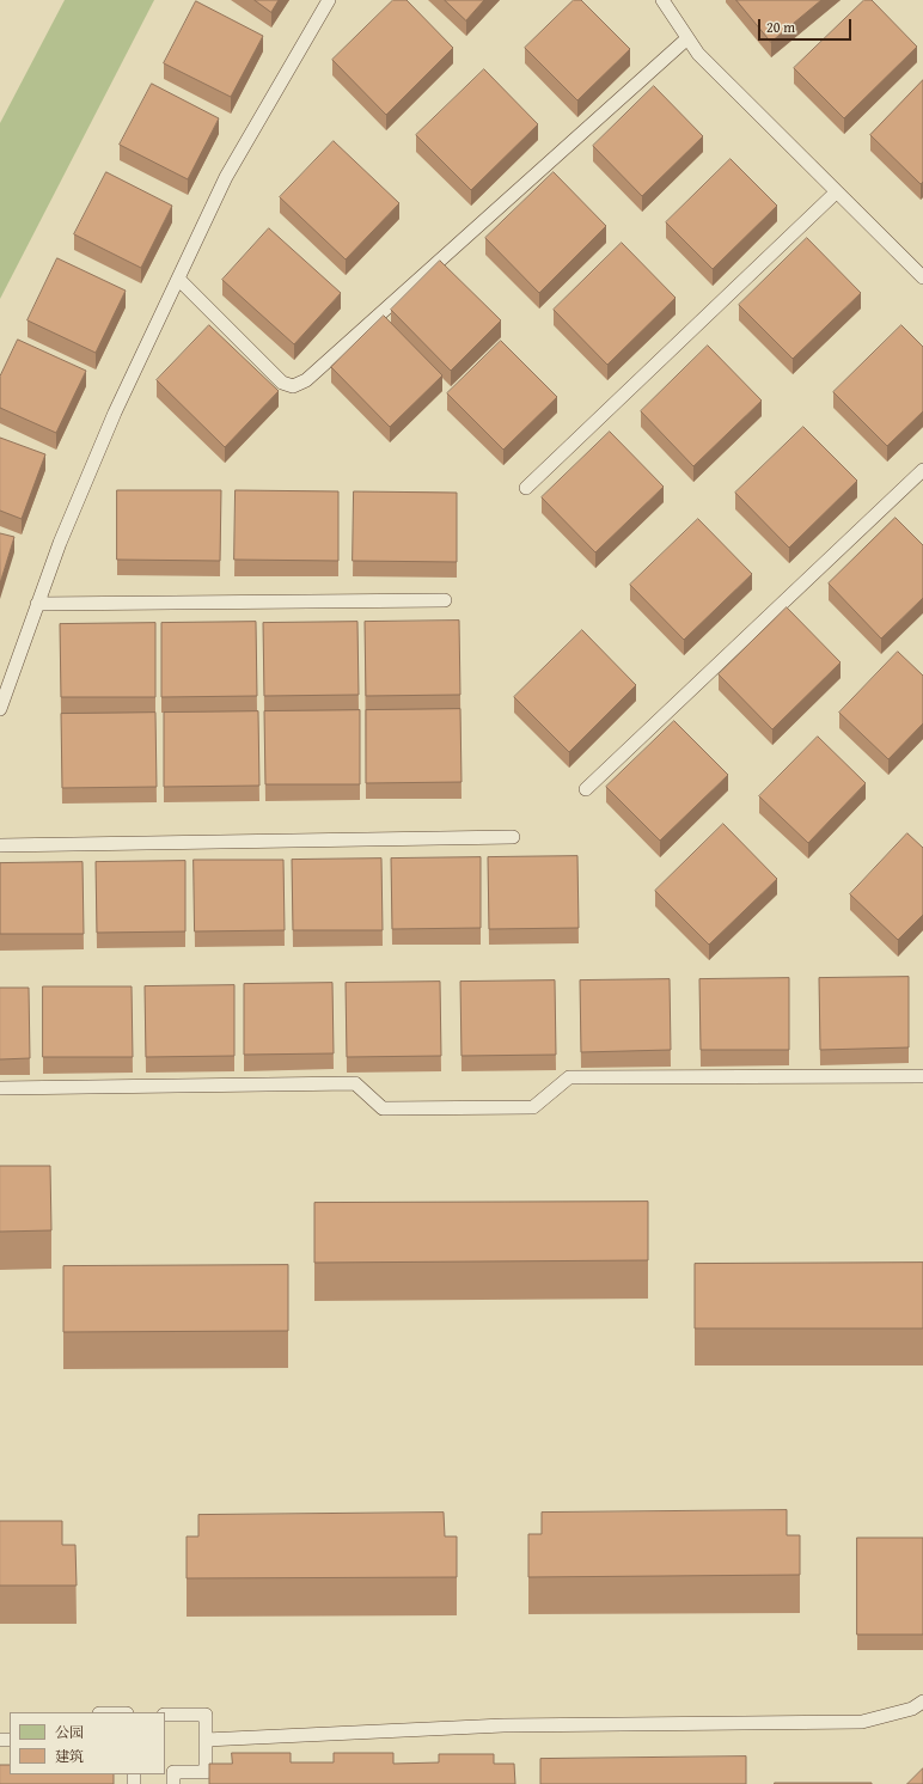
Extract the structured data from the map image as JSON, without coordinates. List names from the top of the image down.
{
  "legend": ["公园", "建筑"],
  "scale_bar": "20 m"
}
